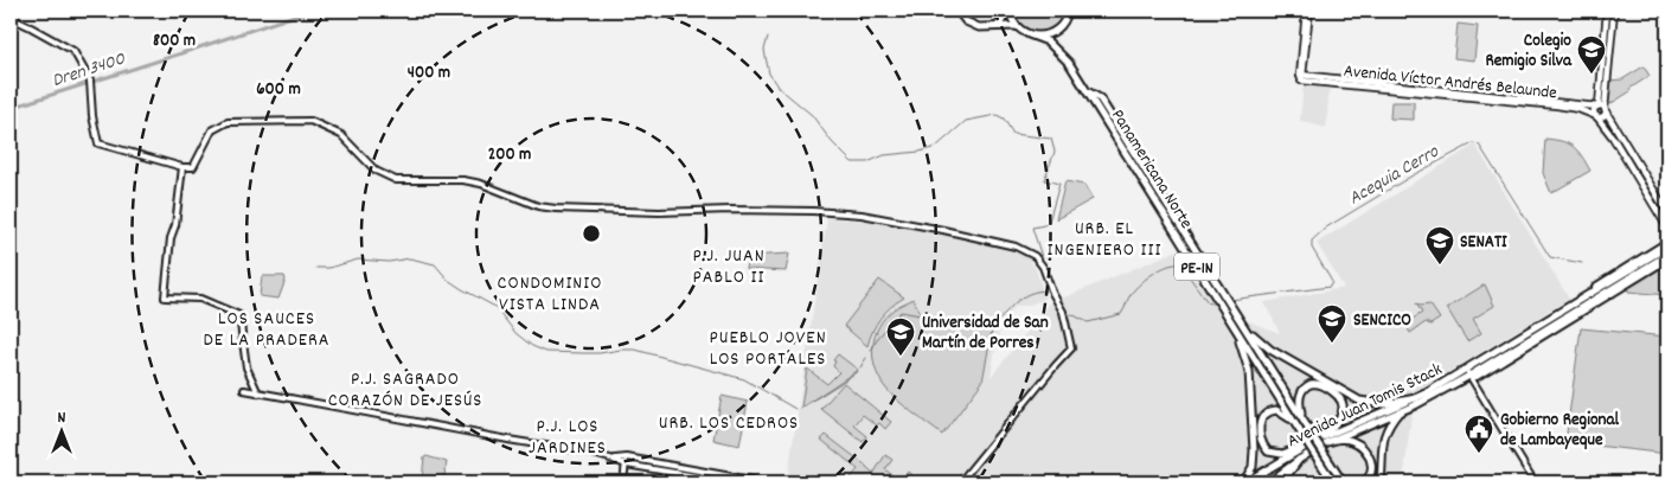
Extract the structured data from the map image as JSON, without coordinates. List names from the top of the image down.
{
  "streets": {
    "main road": [
      "Avenida Víctor Andrés Belaunde",
      "Panamericana Norte",
      "PE-1N",
      "Avenida Juan Tomis Stack"
    ]
  },
  "crossings": [
    ["Panamericana Norte", "PE-1N"],
    ["Panamericana Norte", "Avenida Juan Tomis Stack"]
  ],
  "districts": [
    "URB. EL INGENIERO III",
    "P.J. JUAN PABLO II",
    "CONDOMINIO VISTA LINDA",
    "LOS SAUCES DE LA PRADERA",
    "PUEBLO JOVEN LOS PORTALES",
    "P.J. SAGRADO CORAZÓN DE JESÚS",
    "URB. LOS CEDROS",
    "P.J. LOS JARDINES"
  ],
  "water": ["Dren 3400", "Acequia Cerro"],
  "places": {
    "school or university": [
      "Colegio Remigio Silva",
      "SENATI",
      "SENCICO",
      "Universidad de San Martín de Porres"
    ],
    "public building": ["Gobierno Regional de Lambayeque"]
  },
  "north": "top",
  "rings": [
    "800 m",
    "400 m",
    "600 m",
    "200 m"
  ]
}
